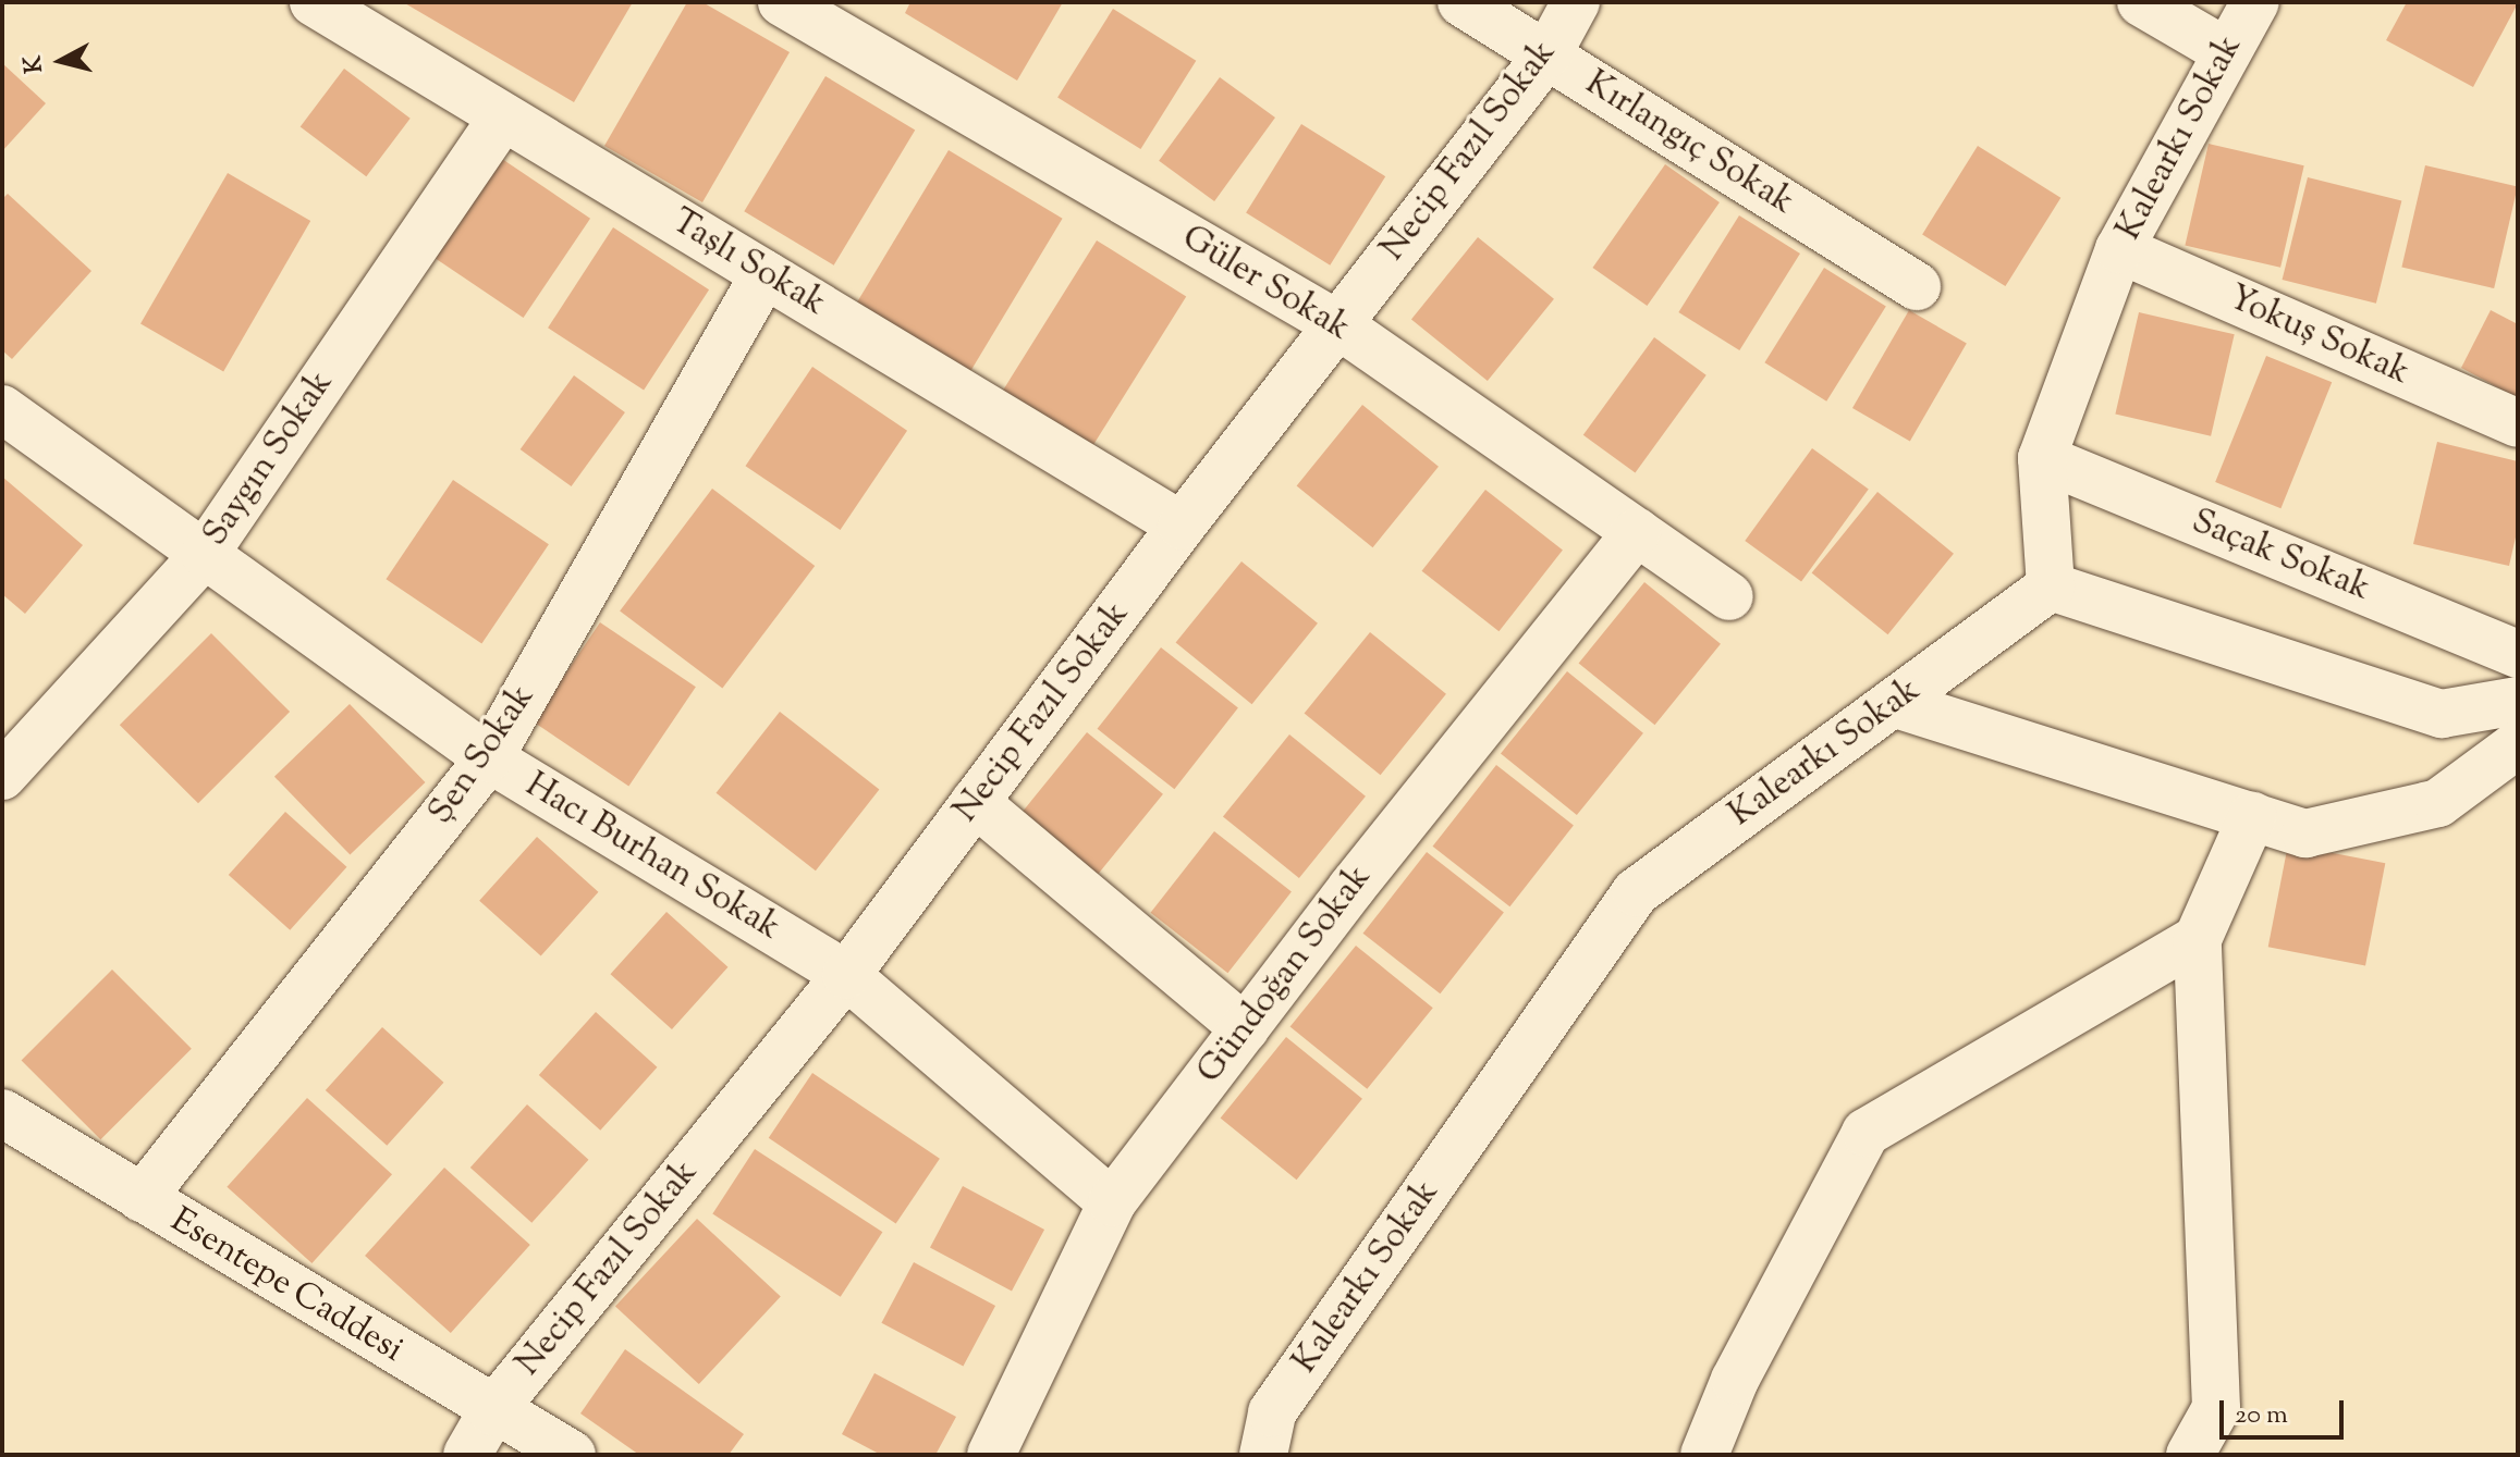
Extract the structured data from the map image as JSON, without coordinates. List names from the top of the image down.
{
  "streets": {
    "street": [
      "Kalearkı Sokak",
      "Kırlangıç Sokak",
      "Necip Fazıl Sokak",
      "Taşlı Sokak",
      "Güler Sokak",
      "Yokuş Sokak",
      "Saygın Sokak",
      "Saçak Sokak",
      "Şen Sokak",
      "Hacı Burhan Sokak",
      "Gündoğan Sokak",
      "Esentepe Caddesi"
    ]
  },
  "crossings": [
    ["Kalearkı Sokak", "Yokuş Sokak"],
    ["Kalearkı Sokak", "Saçak Sokak"],
    ["Kırlangıç Sokak", "Necip Fazıl Sokak"],
    ["Necip Fazıl Sokak", "Taşlı Sokak"],
    ["Necip Fazıl Sokak", "Güler Sokak"],
    ["Necip Fazıl Sokak", "Hacı Burhan Sokak"],
    ["Necip Fazıl Sokak", "Esentepe Caddesi"],
    ["Taşlı Sokak", "Saygın Sokak"],
    ["Taşlı Sokak", "Şen Sokak"],
    ["Güler Sokak", "Gündoğan Sokak"],
    ["Saygın Sokak", "Hacı Burhan Sokak"],
    ["Şen Sokak", "Hacı Burhan Sokak"],
    ["Şen Sokak", "Esentepe Caddesi"],
    ["Hacı Burhan Sokak", "Gündoğan Sokak"]
  ],
  "scale_bar": "20 m",
  "north": "left"
}
